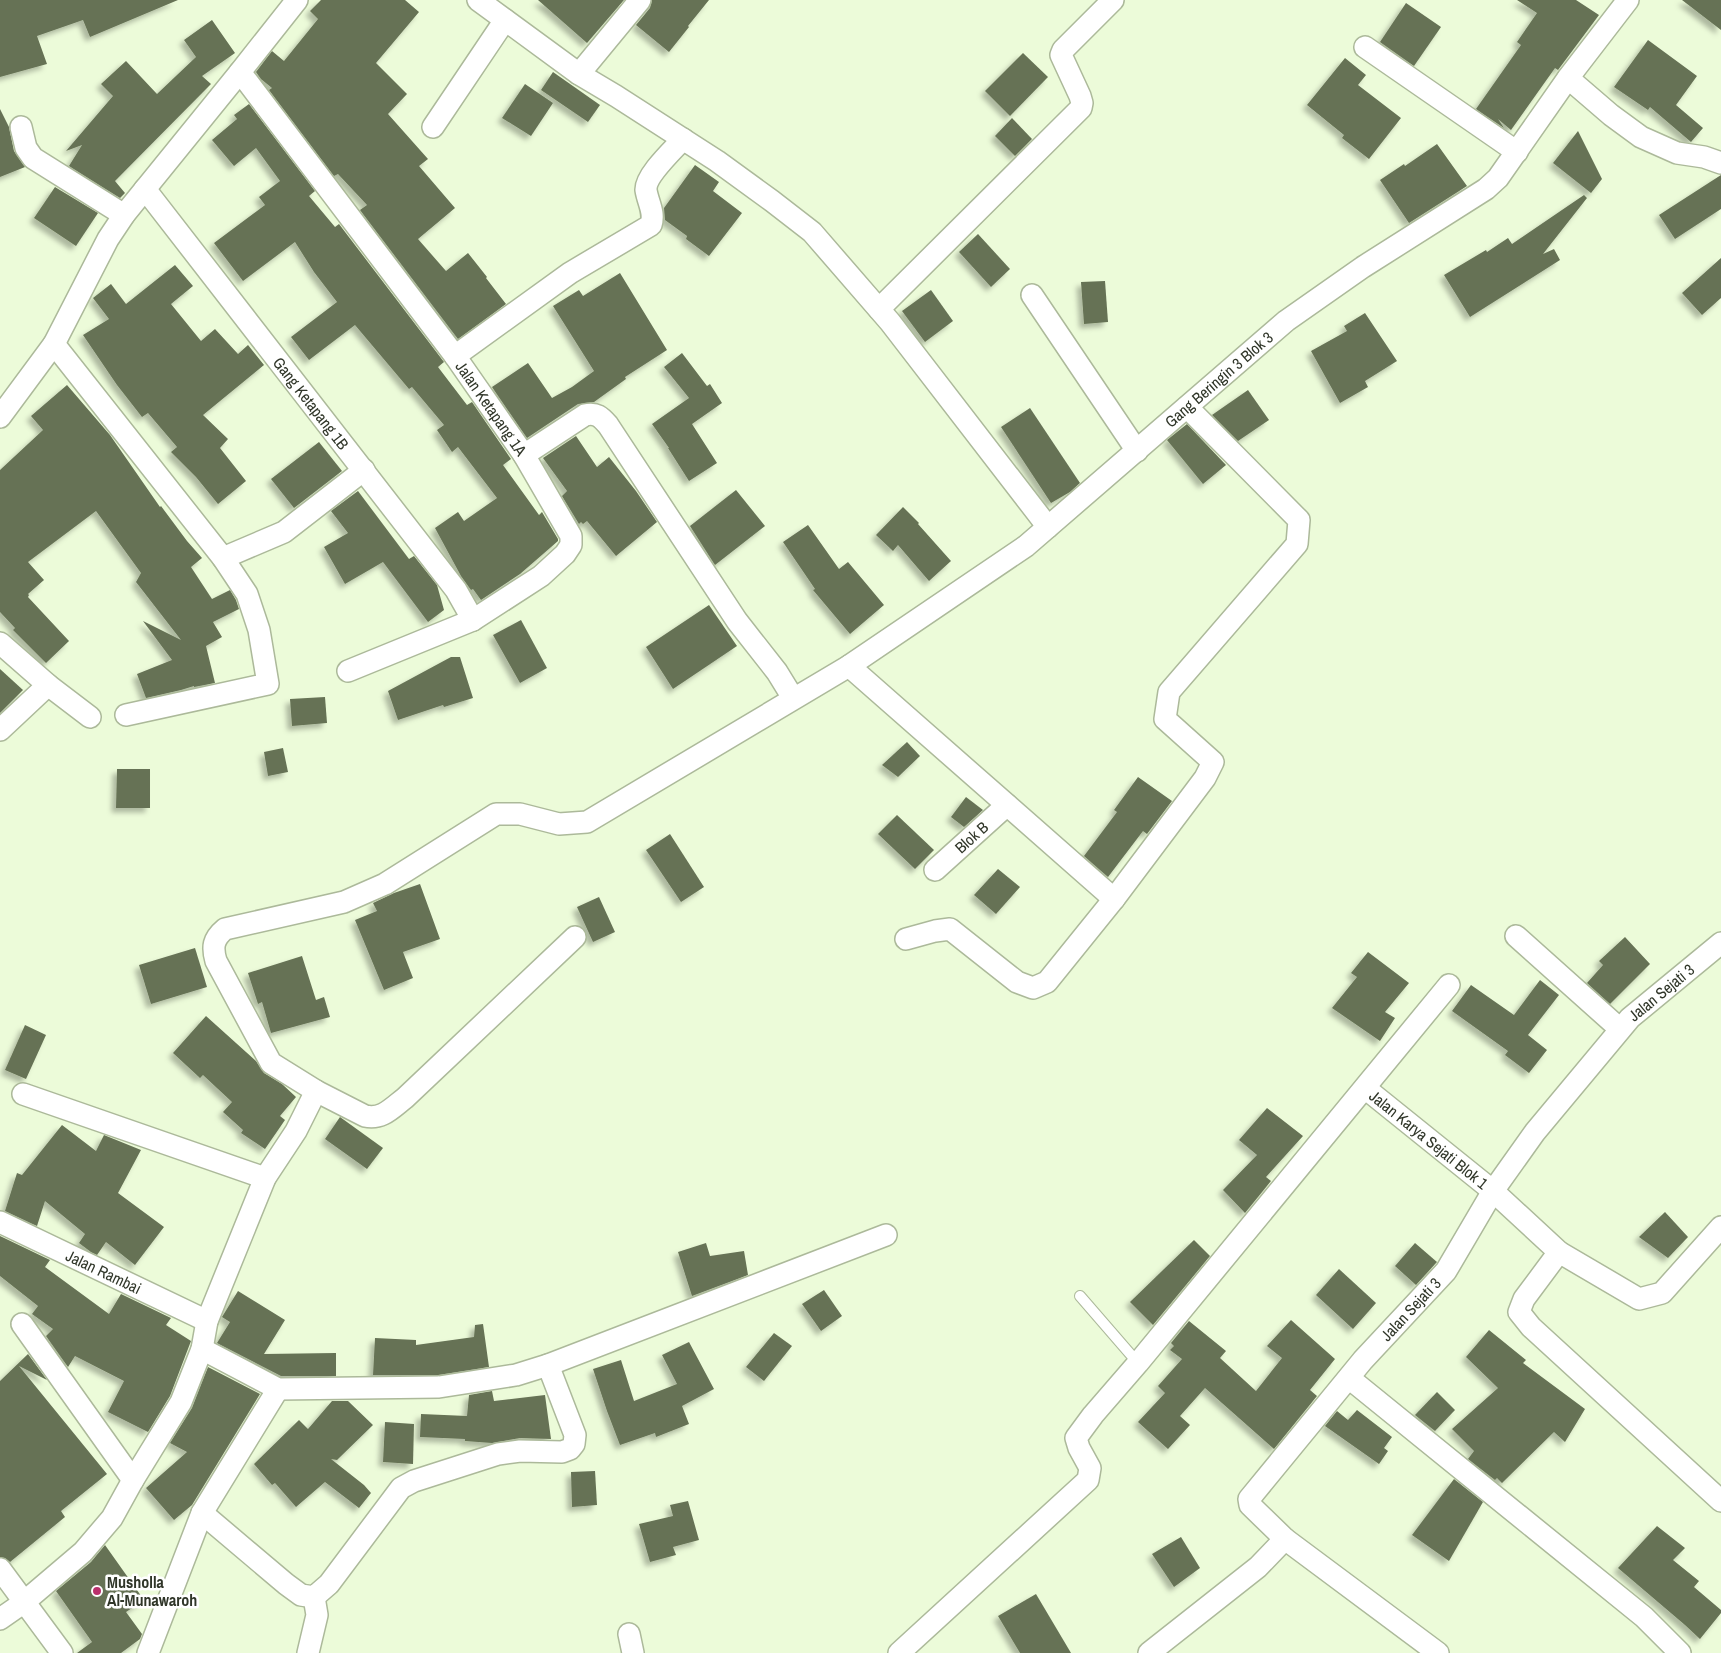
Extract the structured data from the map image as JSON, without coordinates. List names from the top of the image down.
{
  "streets": {
    "street": [
      "Gang Beringin 3 Blok 3",
      "Gang Ketapang 1B",
      "Jalan Ketapang 1A",
      "Blok B",
      "Jalan Sejati 3",
      "Jalan Karya Sejati Blok 1",
      "Jalan Rambai"
    ]
  },
  "crossings": [
    ["Gang Ketapang 1B", "Jalan Ketapang 1A"],
    ["Jalan Sejati 3", "Jalan Karya Sejati Blok 1"]
  ],
  "places": ["Musholla Al-Munawaroh"]
}
